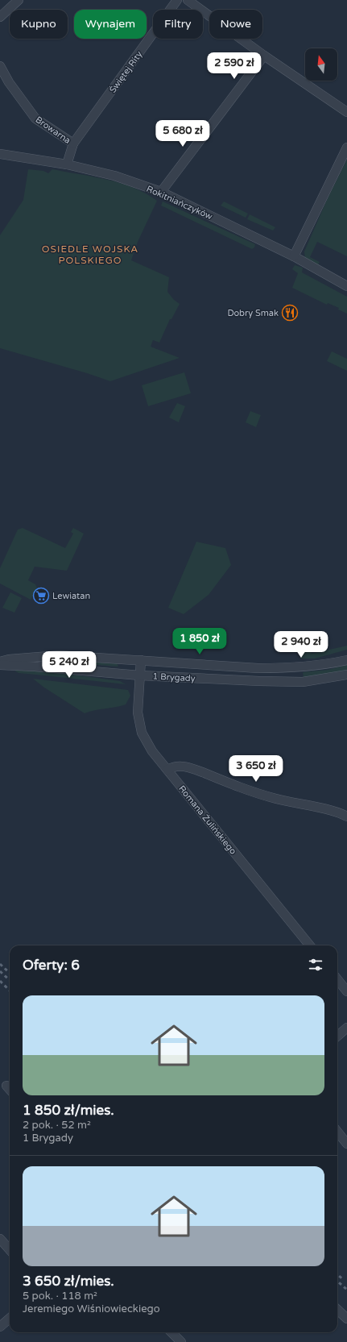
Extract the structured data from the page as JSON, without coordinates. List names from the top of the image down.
{
  "streets": {
    "street": [
      "Świętej Rity",
      "Browarna",
      "Rokitniańczyków",
      "1 Brygady",
      "Romana Żulińskiego"
    ]
  },
  "crossings": [
    ["Świętej Rity", "Browarna"],
    ["Browarna", "Rokitniańczyków"],
    ["1 Brygady", "Romana Żulińskiego"]
  ],
  "districts": ["OSIEDLE WOJSKA POLSKIEGO"],
  "places": {
    "restaurant": ["Dobry Smak"],
    "supermarket": ["Lewiatan"]
  },
  "north": "top",
  "page": {
    "chip": [
      "Kupno",
      "Wynajem",
      "Filtry",
      "Nowe"
    ],
    "price": [
      "2 590 zł",
      "5 680 zł",
      "1 850 zł",
      "2 940 zł",
      "5 240 zł",
      "3 650 zł"
    ],
    "heading": "Oferty: 6",
    "list": [
      {
        "name": "1 850 zł/mies.",
        "note": "2 pok. · 52 m² · 1 Brygady"
      },
      {
        "name": "3 650 zł/mies.",
        "note": "5 pok. · 118 m² · Jeremiego Wiśniowieckiego"
      }
    ]
  }
}
